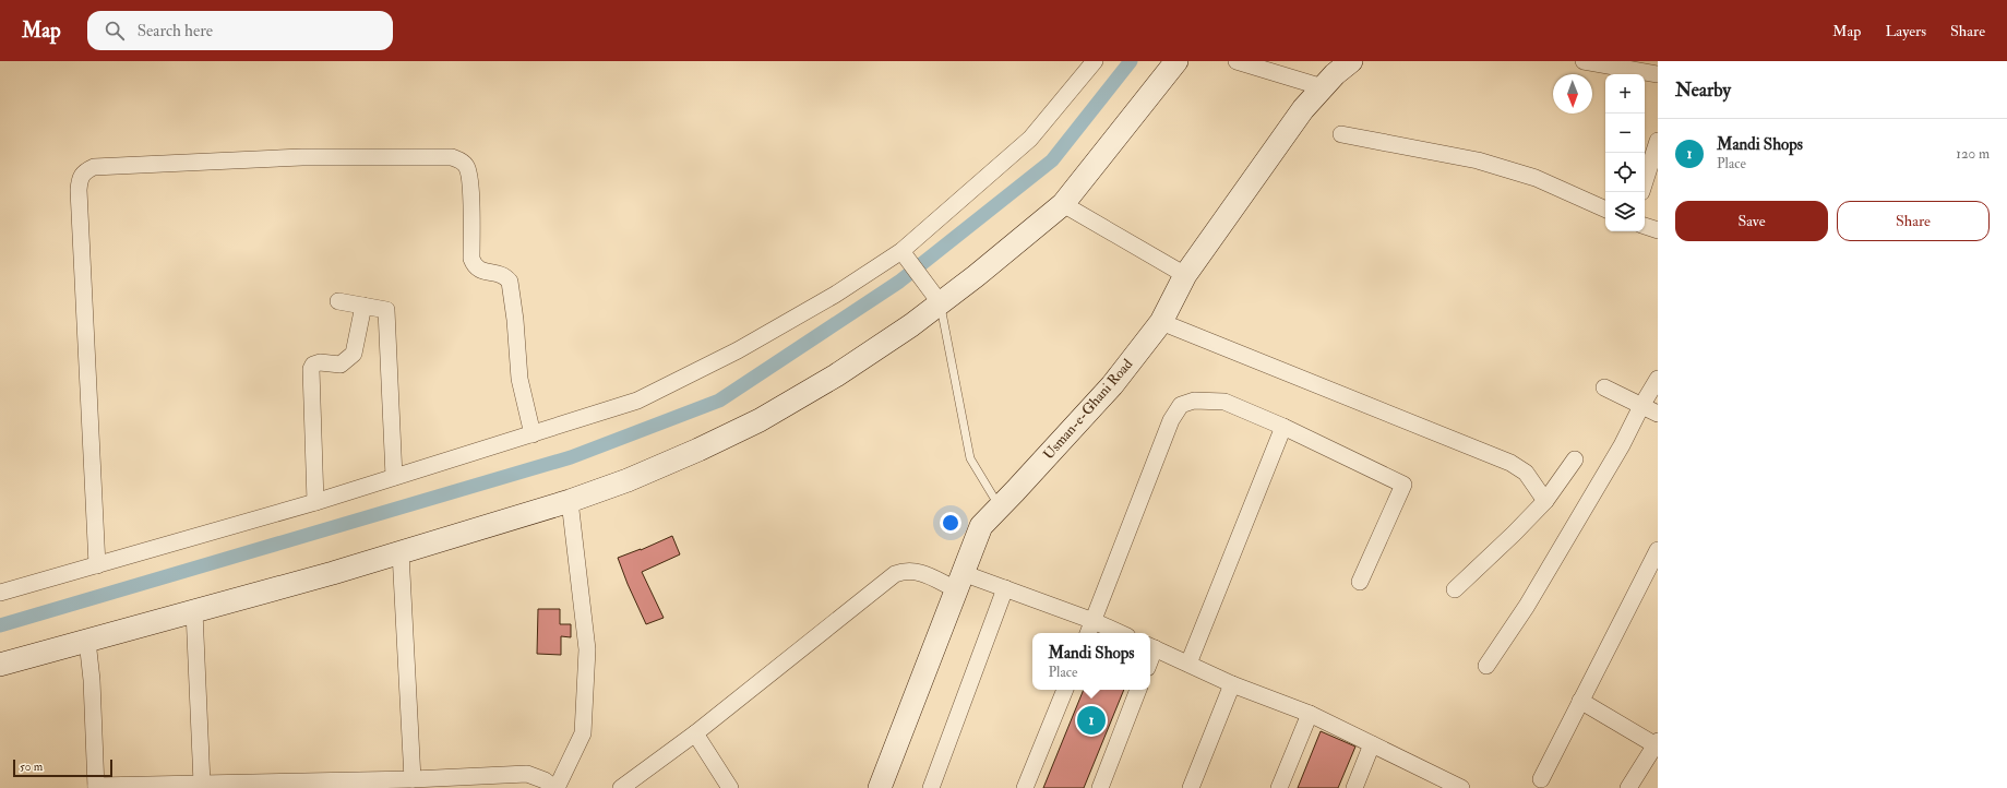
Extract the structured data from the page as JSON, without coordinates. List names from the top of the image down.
{
  "streets": {
    "street": ["Usman-e-Ghani Road"]
  },
  "scale_bar": "50 m",
  "north": "bottom",
  "page": {
    "header": "Map",
    "search": "Search here",
    "nav": ["Map", "Layers", "Share"],
    "heading": "Nearby",
    "map_buttons": ["+", "−"],
    "list": [
      {
        "mark": "1",
        "name": "Mandi Shops",
        "note": "Place",
        "value": "120 m"
      }
    ],
    "buttons": ["Save", "Share"],
    "popup": ["Mandi Shops", "Place"],
    "pins": "1",
    "scale": "50 m"
  }
}
